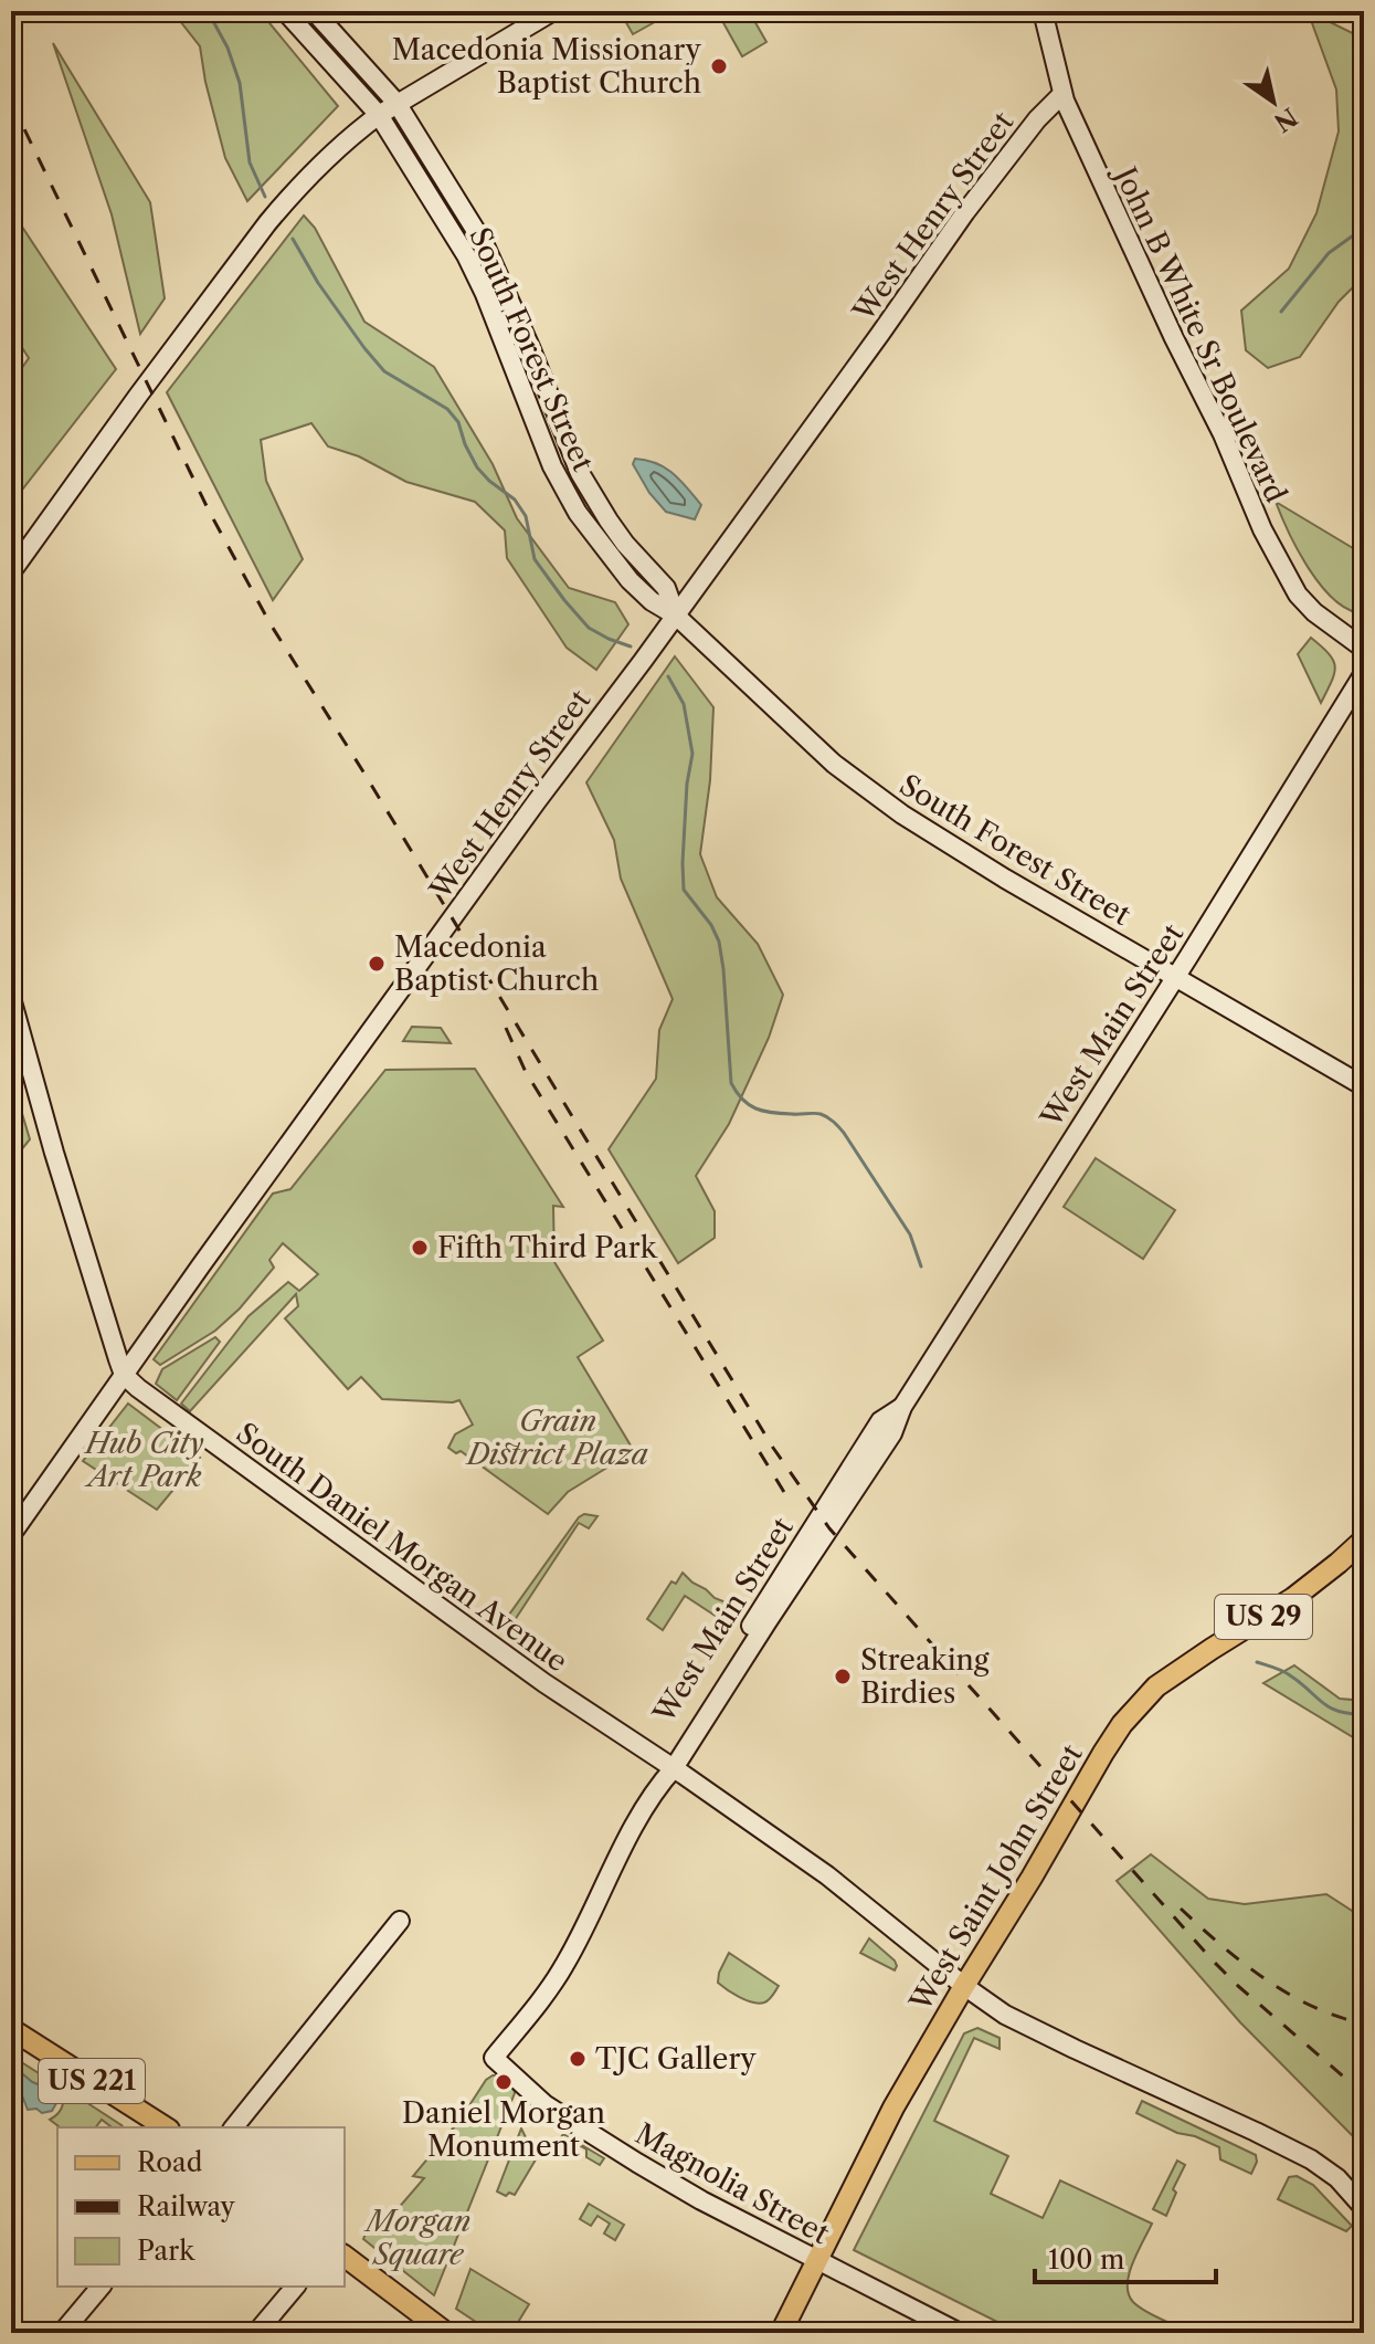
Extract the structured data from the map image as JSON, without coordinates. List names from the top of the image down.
{
  "streets": {
    "main road": ["US 29", "West Saint John Street", "US 221"],
    "street": [
      "West Henry Street",
      "John B White Sr Boulevard",
      "South Forest Street",
      "West Main Street",
      "South Daniel Morgan Avenue",
      "Magnolia Street"
    ]
  },
  "crossings": [
    ["West Henry Street", "John B White Sr Boulevard"],
    ["West Henry Street", "South Forest Street"],
    ["West Henry Street", "South Daniel Morgan Avenue"],
    ["South Forest Street", "West Main Street"],
    ["West Main Street", "South Daniel Morgan Avenue"],
    ["West Main Street", "Magnolia Street"],
    ["South Daniel Morgan Avenue", "West Saint John Street"],
    ["West Saint John Street", "Magnolia Street"]
  ],
  "parks": ["Grain District Plaza", "Hub City Art Park", "Morgan Square"],
  "places": [
    "Macedonia Missionary Baptist Church",
    "Macedonia Baptist Church",
    "Fifth Third Park",
    "Streaking Birdies",
    "TJC Gallery",
    "Daniel Morgan Monument"
  ],
  "legend": ["Road", "Railway", "Park"],
  "scale_bar": "100 m",
  "north": "bottom right"
}
